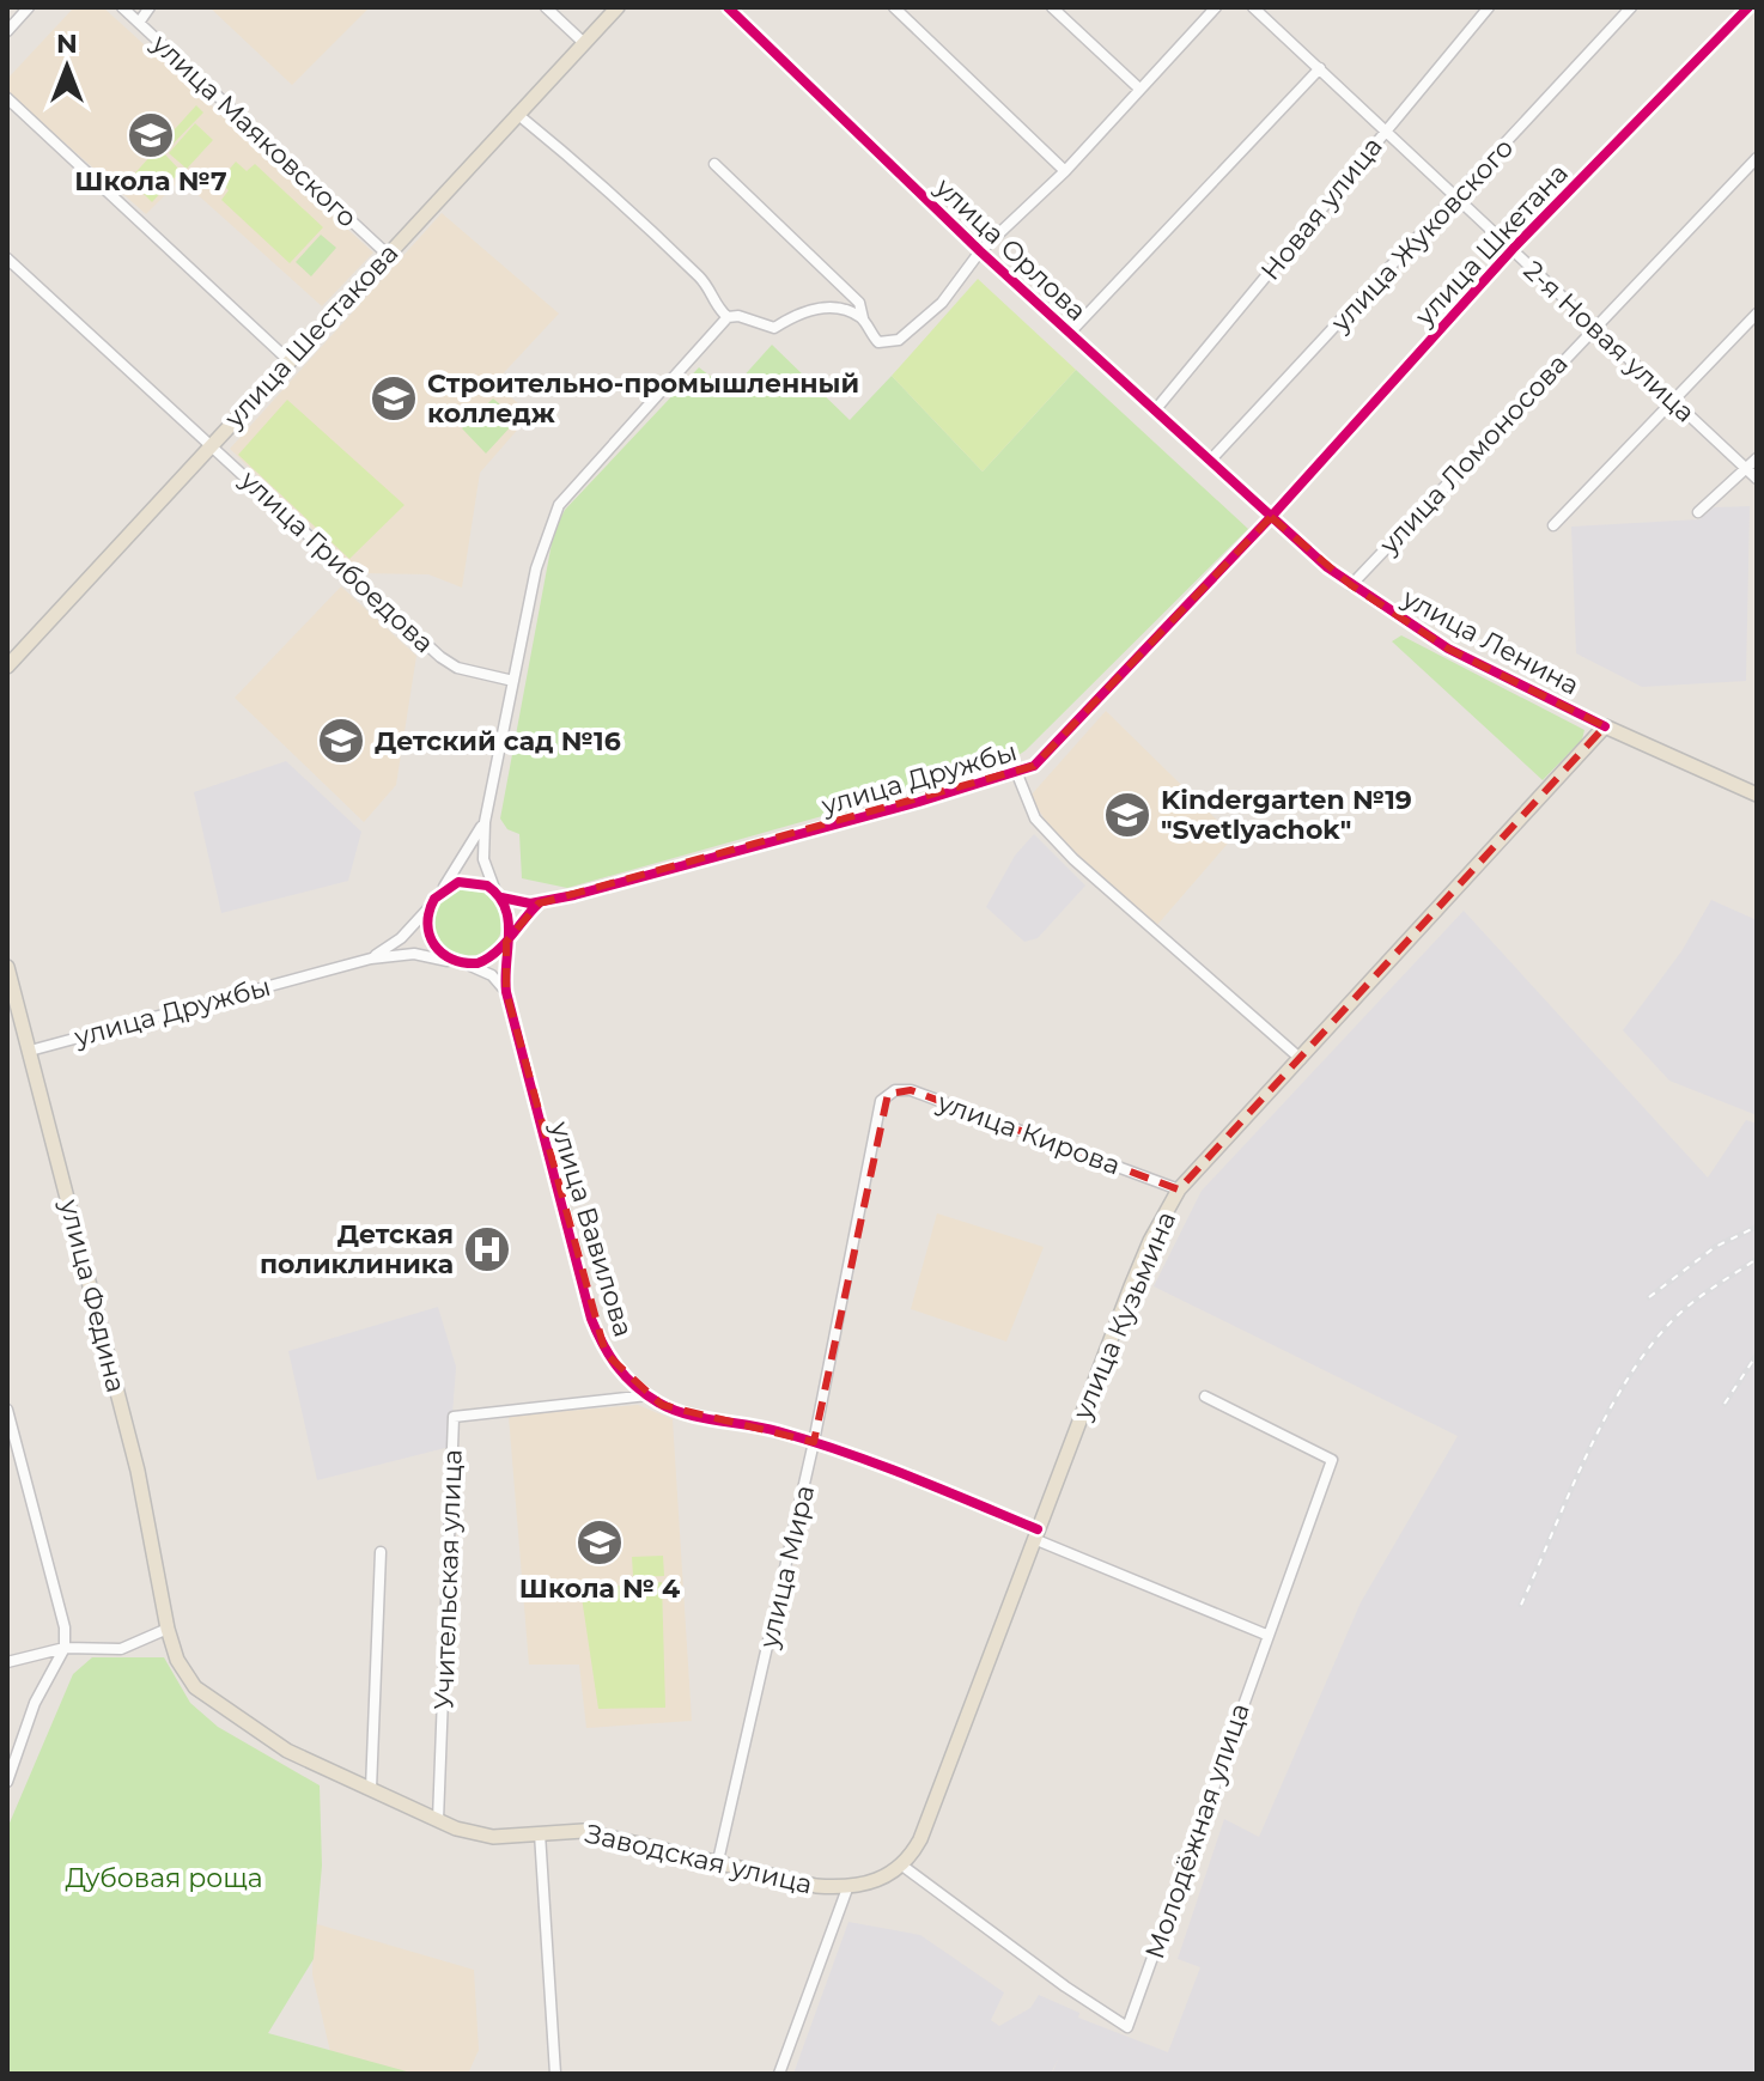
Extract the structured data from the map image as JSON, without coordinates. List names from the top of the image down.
{
  "streets": {
    "main road": [
      "улица Шестакова",
      "улица Ленина",
      "улица Федина",
      "улица Кузьмина",
      "Заводская улица"
    ],
    "street": [
      "улица Маяковского",
      "Новая улица",
      "улица Жуковского",
      "улица Шкетана",
      "улица Орлова",
      "2-я Новая улица",
      "улица Ломоносова",
      "улица Грибоедова",
      "улица Дружбы",
      "улица Кирова",
      "улица Вавилова",
      "улица Мира",
      "Учительская улица",
      "Молодёжная улица"
    ]
  },
  "crossings": [
    ["улица Маяковского", "улица Шестакова"],
    ["Новая улица", "улица Орлова"],
    ["Новая улица", "2-я Новая улица"],
    ["улица Жуковского", "улица Орлова"],
    ["улица Жуковского", "2-я Новая улица"],
    ["улица Шкетана", "улица Орлова"],
    ["улица Шкетана", "2-я Новая улица"],
    ["улица Шкетана", "улица Ленина"],
    ["улица Шкетана", "улица Дружбы"],
    ["улица Орлова", "улица Ленина"],
    ["улица Орлова", "улица Дружбы"],
    ["улица Шестакова", "улица Грибоедова"],
    ["2-я Новая улица", "улица Ломоносова"],
    ["улица Ломоносова", "улица Ленина"],
    ["улица Ленина", "улица Дружбы"],
    ["улица Ленина", "улица Кузьмина"],
    ["улица Дружбы", "улица Федина"],
    ["улица Кирова", "улица Кузьмина"],
    ["улица Кирова", "улица Мира"],
    ["улица Вавилова", "улица Кузьмина"],
    ["улица Вавилова", "улица Мира"],
    ["улица Вавилова", "Учительская улица"],
    ["улица Вавилова", "Молодёжная улица"],
    ["улица Федина", "Заводская улица"],
    ["улица Кузьмина", "Молодёжная улица"],
    ["улица Кузьмина", "Заводская улица"],
    ["улица Мира", "Заводская улица"],
    ["Учительская улица", "Заводская улица"],
    ["Молодёжная улица", "Заводская улица"]
  ],
  "parks": ["Дубовая роща"],
  "places": {
    "school or university": [
      "Школа №7",
      "Строительно-промышленный колледж",
      "Детский сад №16",
      "Kindergarten №19 \"Svetlyachok\"",
      "Школа № 4"
    ],
    "hospital": ["Детская поликлиника"]
  },
  "north": "top"
}
